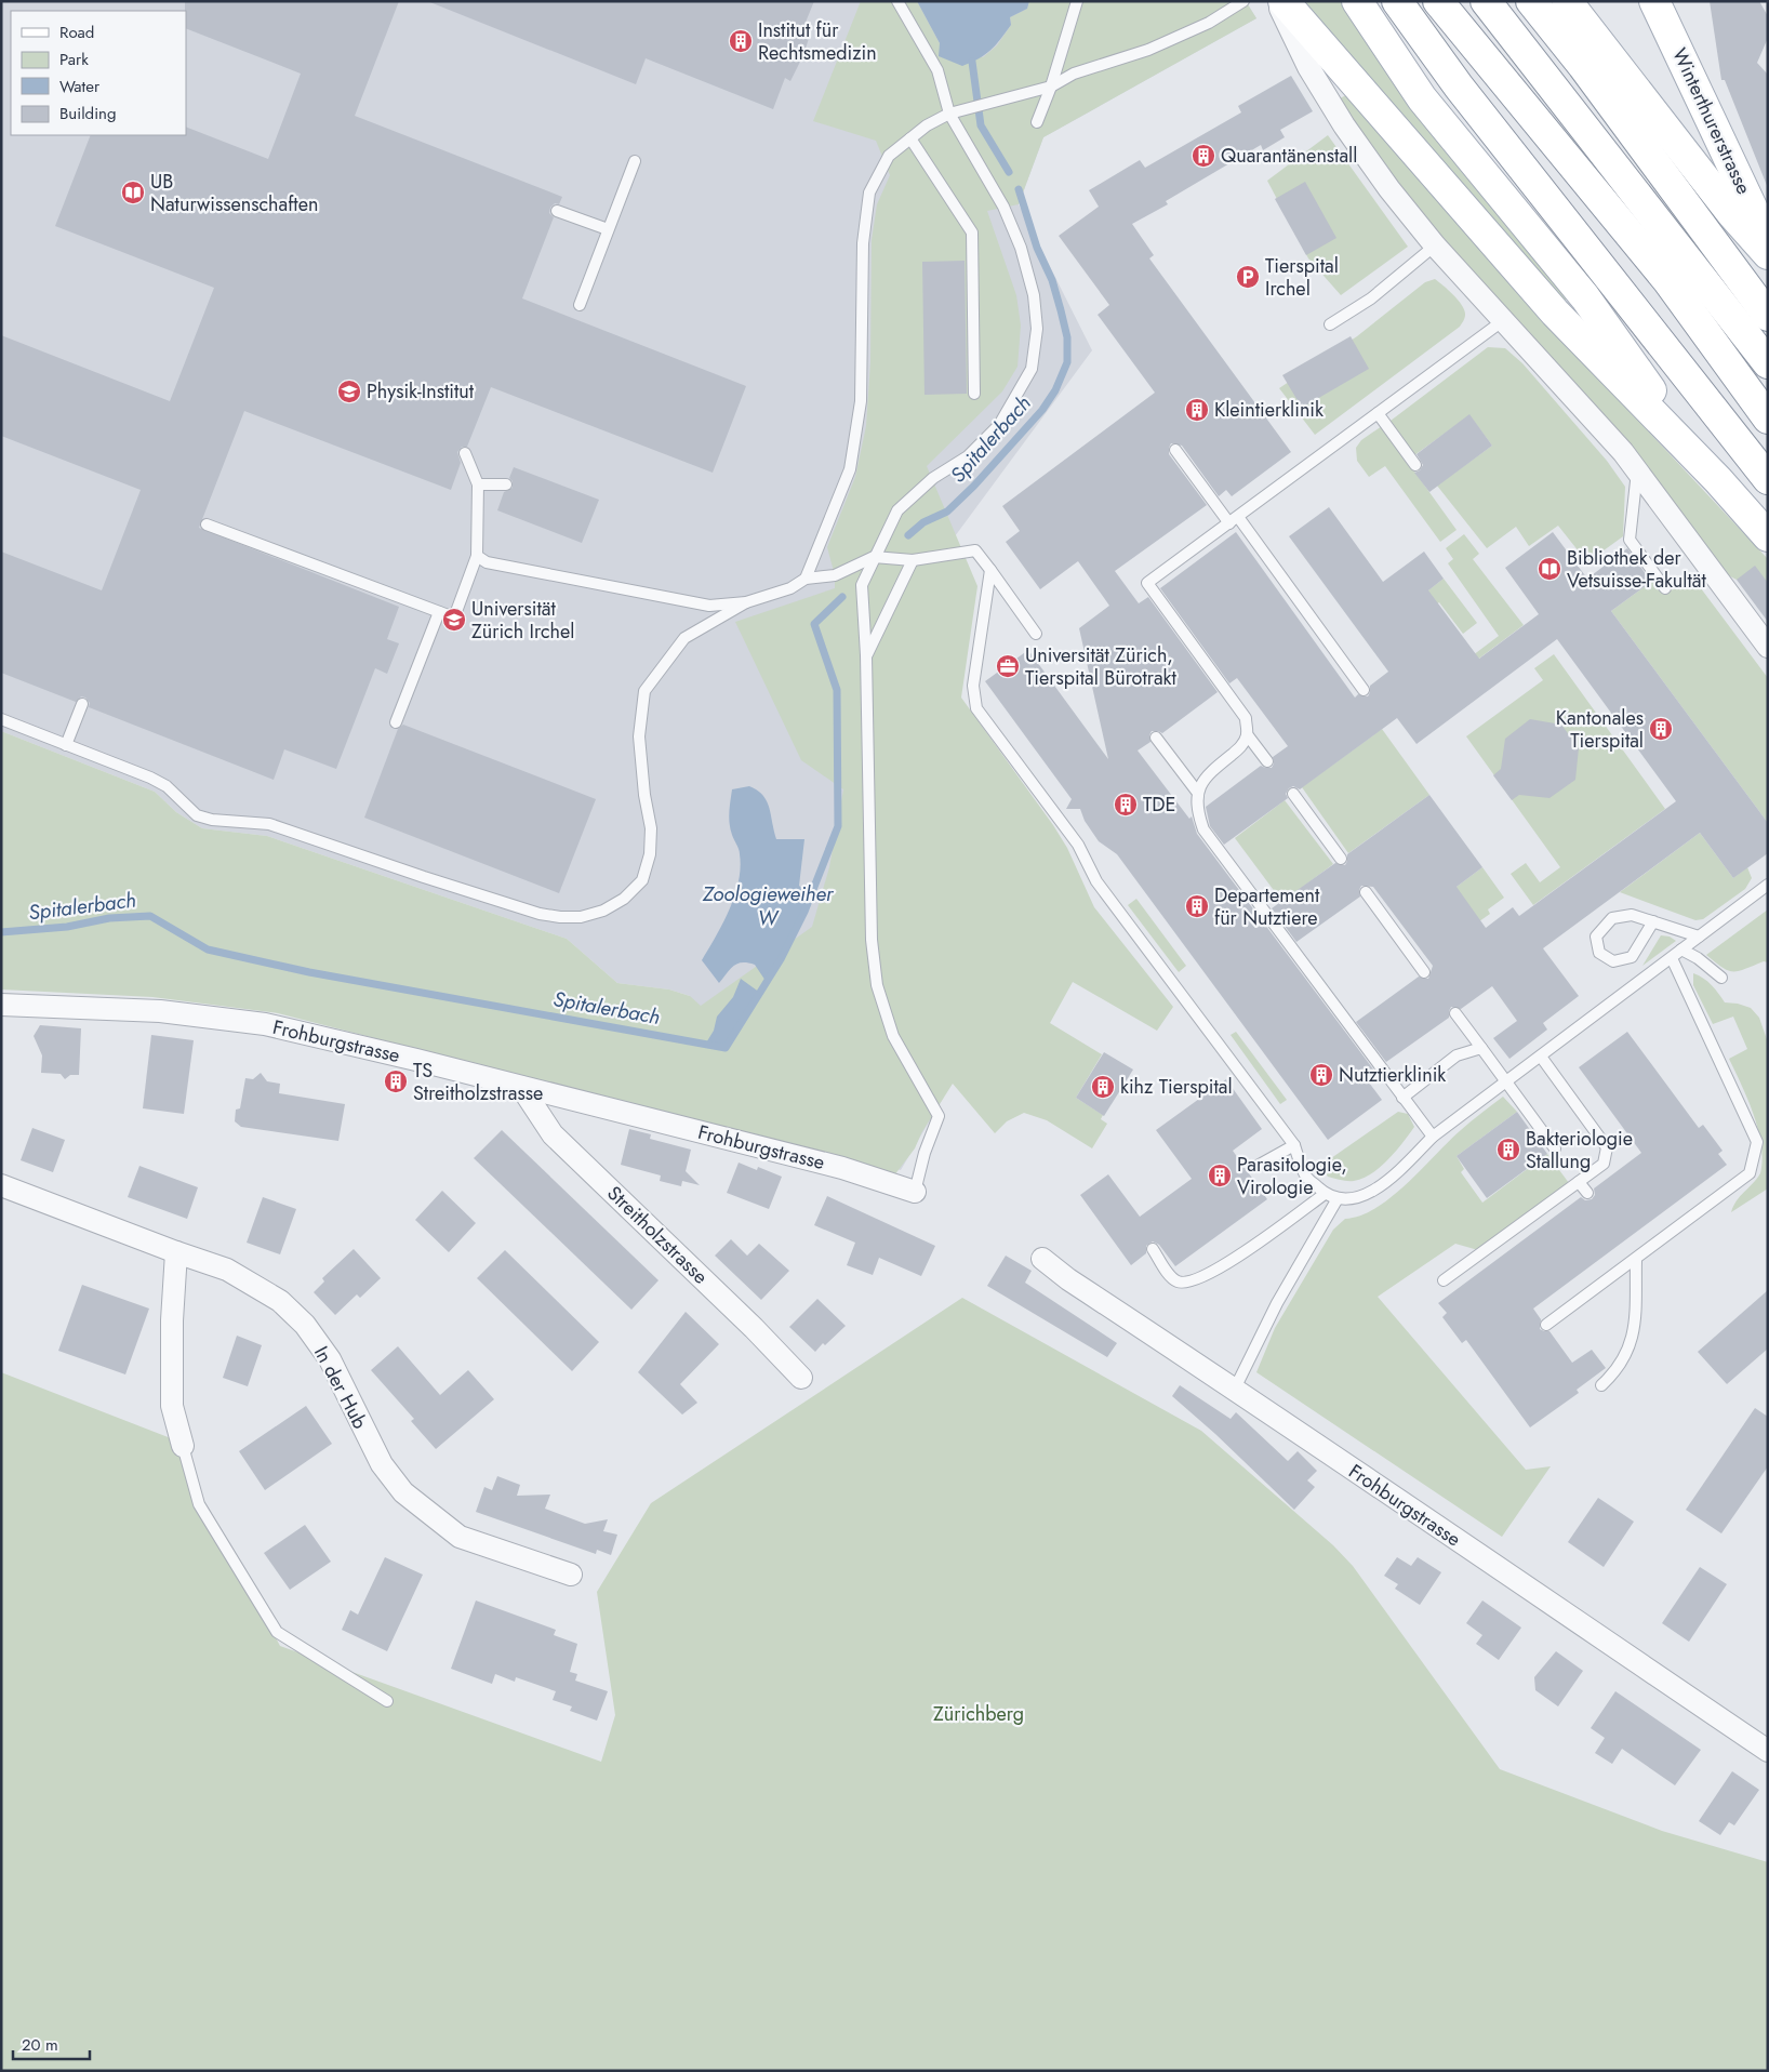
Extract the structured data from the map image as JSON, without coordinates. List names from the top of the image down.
{
  "streets": {
    "main road": ["Winterthurerstrasse"],
    "street": ["Frohburgstrasse", "Streitholzstrasse", "In der Hub"]
  },
  "crossings": [
    ["Frohburgstrasse", "Streitholzstrasse"]
  ],
  "water": ["Spitalerbach", "Zoologieweiher W"],
  "parks": ["Zürichberg"],
  "places": {
    "building": [
      "Institut für Rechtsmedizin",
      "Quarantänenstall",
      "Kleintierklinik",
      "Kantonales Tierspital",
      "TDE",
      "Departement für Nutztiere",
      "Nutztierklinik",
      "TS Streitholzstrasse",
      "kihz Tierspital",
      "Bakteriologie Stallung",
      "Parasitologie, Virologie"
    ],
    "library": ["UB Naturwissenschaften", "Bibliothek der Vetsuisse-Fakultät"],
    "parking": ["Tierspital Irchel"],
    "school or university": ["Physik-Institut", "Universität Zürich Irchel"],
    "office": ["Universität Zürich, Tierspital Bürotrakt"]
  },
  "legend": [
    "Road",
    "Park",
    "Water",
    "Building"
  ],
  "scale_bar": "20 m"
}
